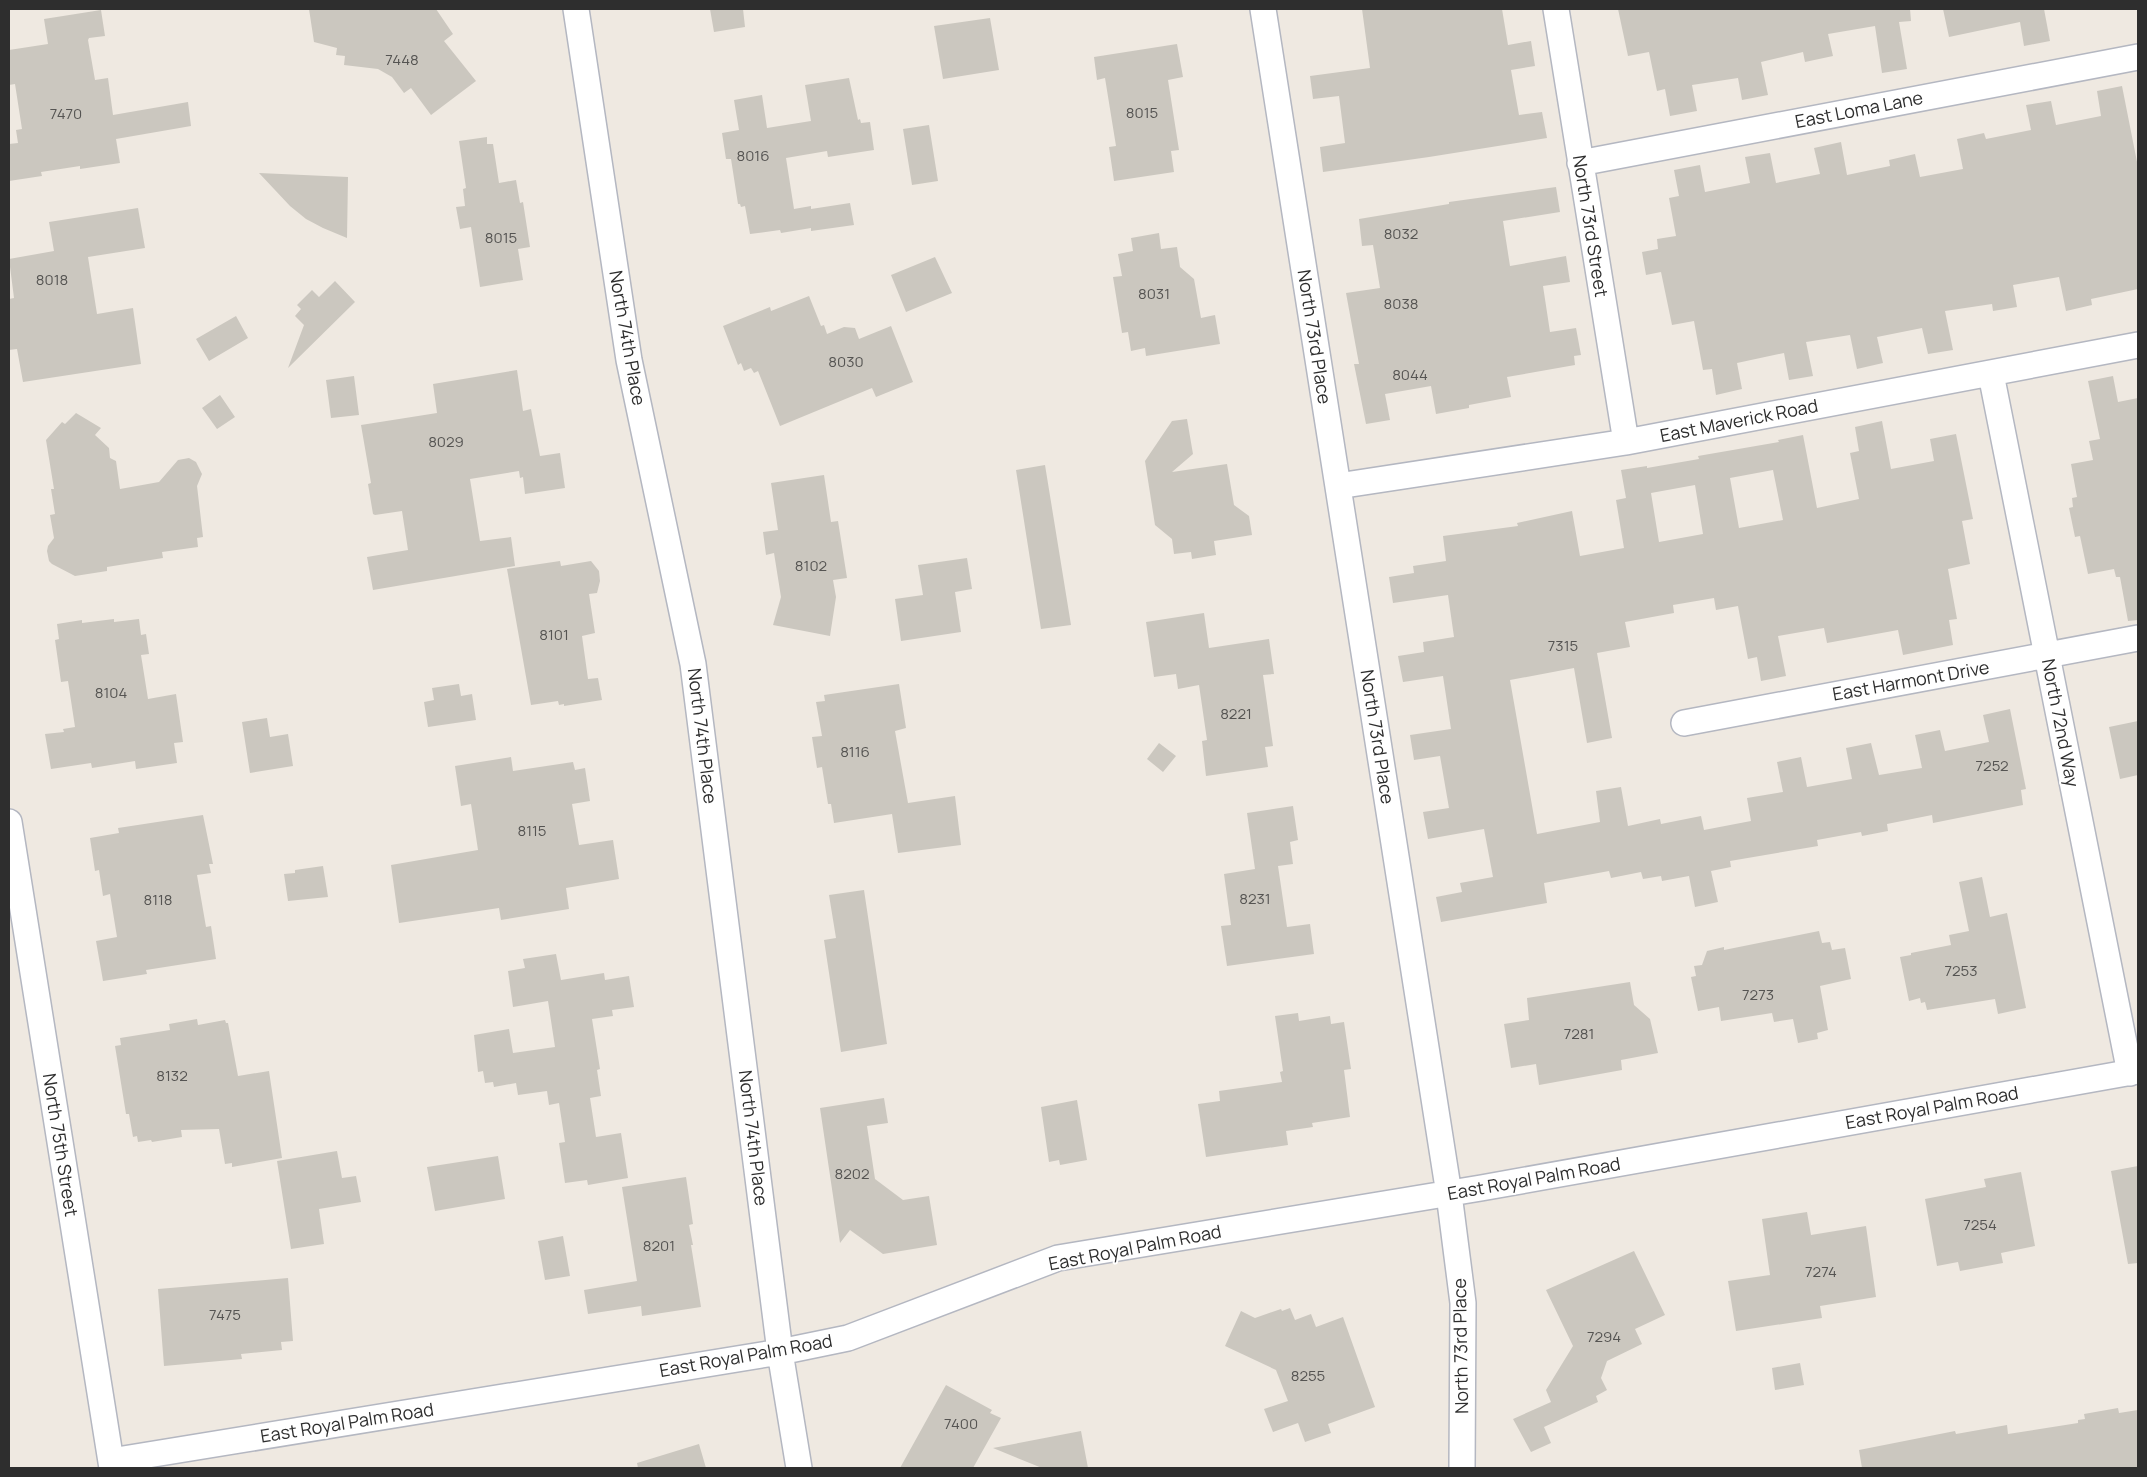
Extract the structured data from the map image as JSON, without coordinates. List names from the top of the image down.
{
  "streets": {
    "street": [
      "East Loma Lane",
      "North 73rd Street",
      "North 73rd Place",
      "North 74th Place",
      "East Maverick Road",
      "East Harmont Drive",
      "North 72nd Way",
      "East Royal Palm Road",
      "North 75th Street"
    ]
  },
  "crossings": [
    ["East Loma Lane", "North 73rd Street"],
    ["North 73rd Street", "East Maverick Road"],
    ["North 73rd Place", "East Maverick Road"],
    ["North 73rd Place", "East Royal Palm Road"],
    ["North 74th Place", "East Royal Palm Road"],
    ["East Maverick Road", "North 72nd Way"],
    ["East Harmont Drive", "North 72nd Way"],
    ["North 72nd Way", "East Royal Palm Road"],
    ["East Royal Palm Road", "North 75th Street"]
  ],
  "house_numbers": [
    "7448",
    "8015",
    "7470",
    "8016",
    "8032",
    "8015",
    "8018",
    "8031",
    "8038",
    "8030",
    "8044",
    "8029",
    "8102",
    "8101",
    "7315",
    "8104",
    "8221",
    "8116",
    "7252",
    "8115",
    "8231",
    "8118",
    "7253",
    "7273",
    "7281",
    "8132",
    "8202",
    "7254",
    "8201",
    "7274",
    "7475",
    "7294",
    "8255",
    "7400"
  ]
}
